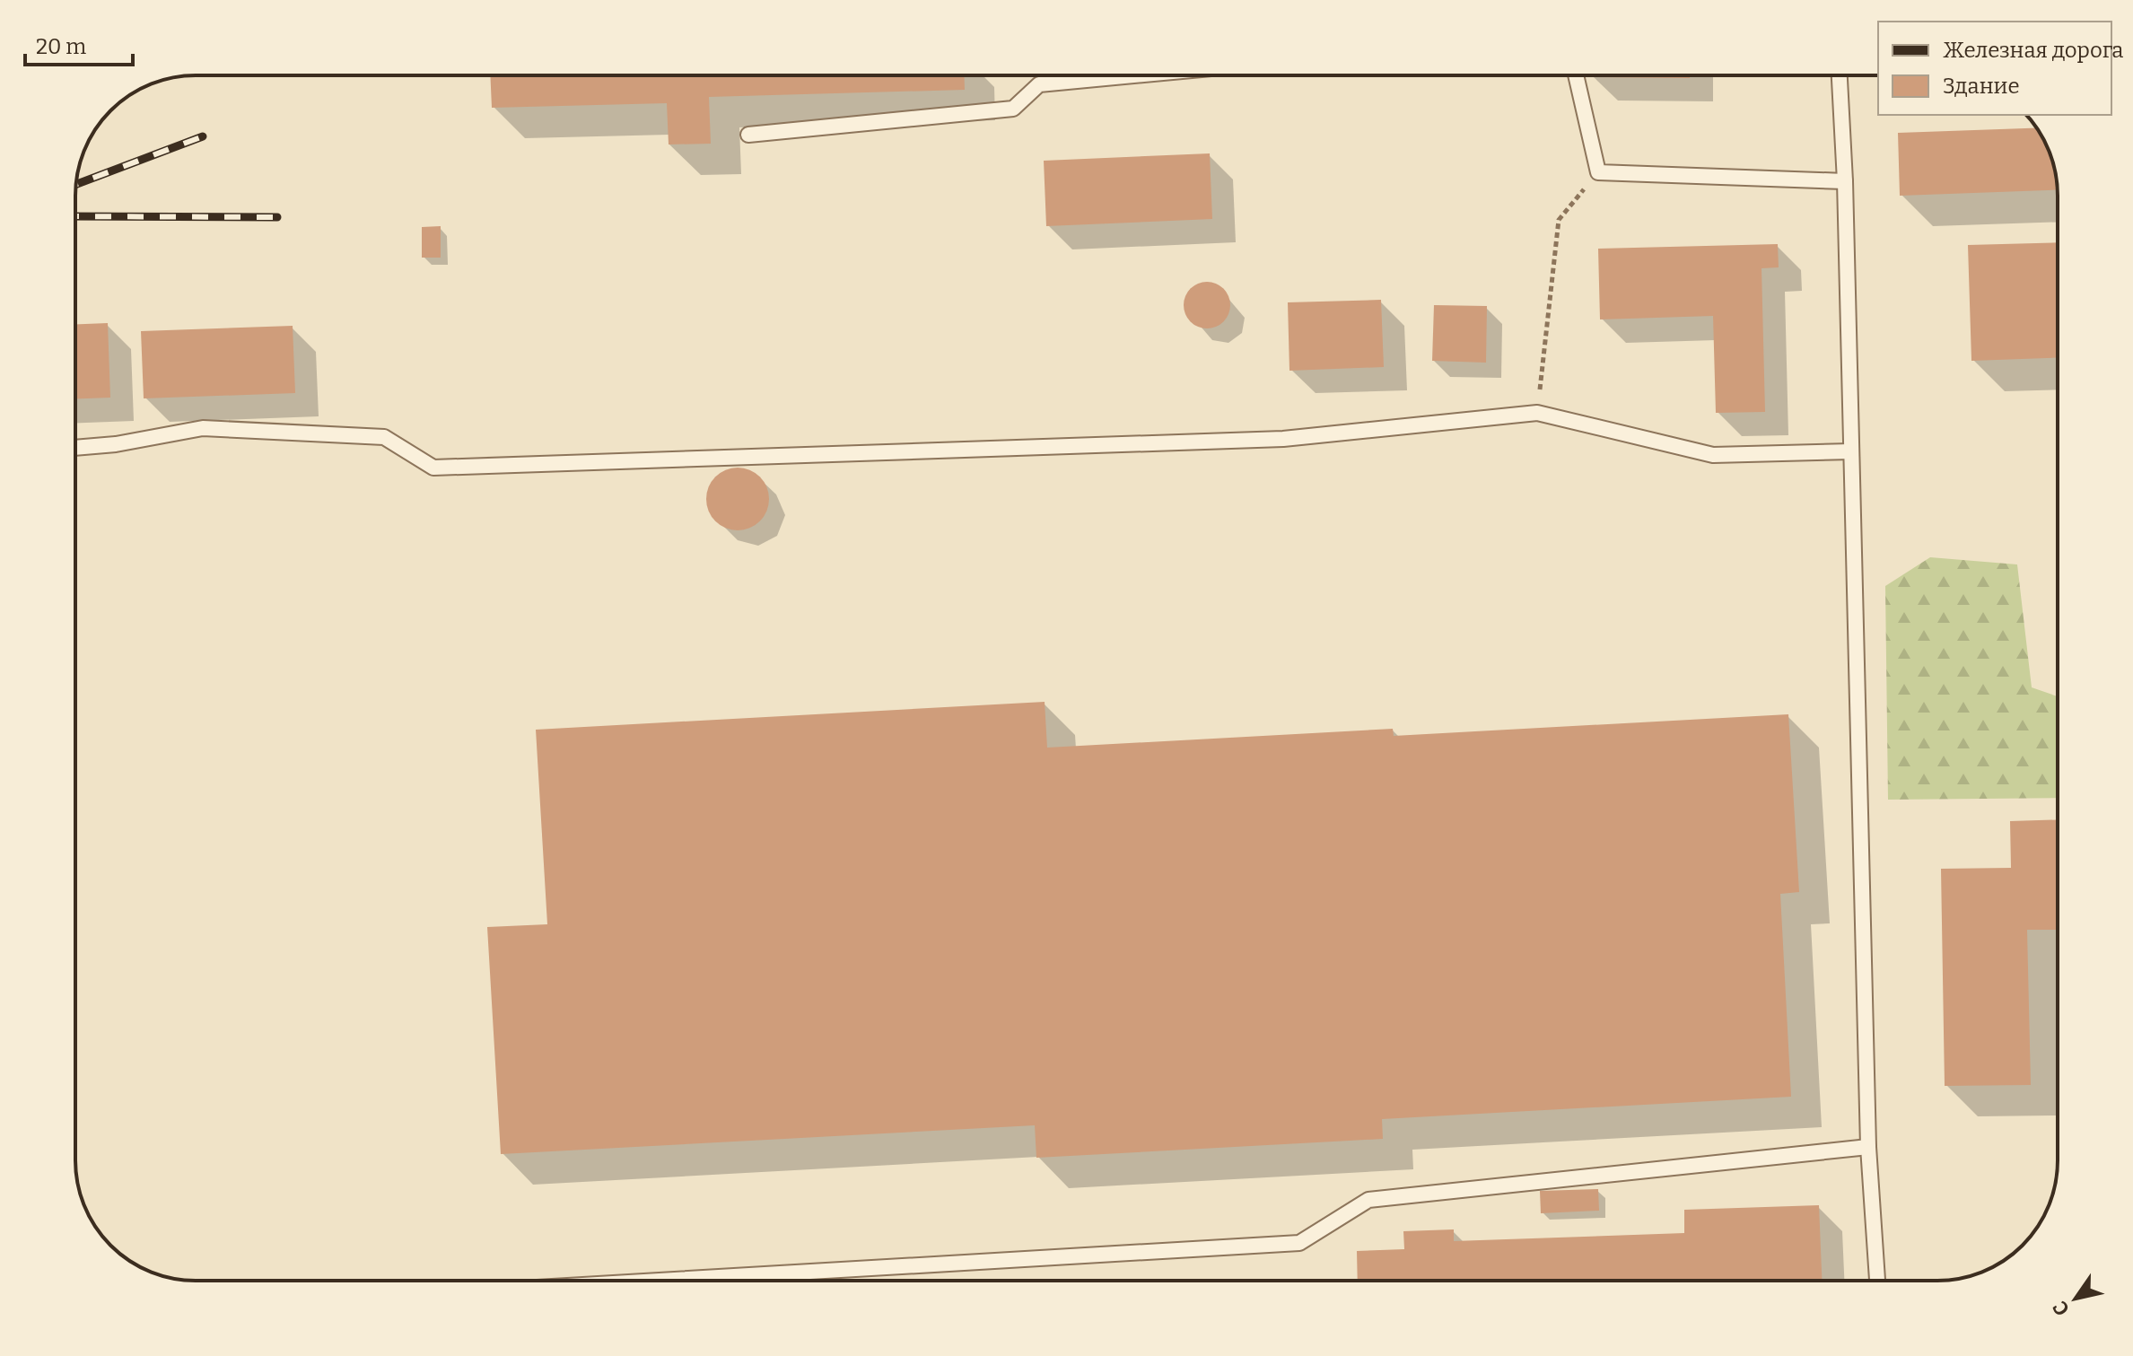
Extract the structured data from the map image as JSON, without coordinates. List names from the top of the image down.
{
  "legend": ["Железная дорога", "Здание"],
  "scale_bar": "20 m",
  "north": "bottom left"
}
